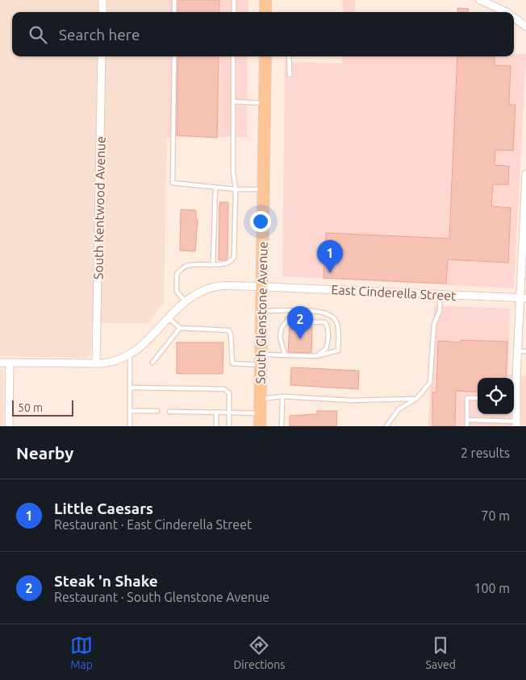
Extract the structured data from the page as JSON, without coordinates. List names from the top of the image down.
{
  "streets": {
    "main road": ["South Glenstone Avenue"],
    "street": ["South Kentwood Avenue", "East Cinderella Street"]
  },
  "crossings": [
    ["East Cinderella Street", "South Glenstone Avenue"]
  ],
  "scale_bar": "50 m",
  "page": {
    "search": "Search here",
    "pins": ["1", "2"],
    "scale": "50 m",
    "heading": ["Nearby", "2 results"],
    "list": [
      {
        "mark": "1",
        "name": "Little Caesars",
        "note": "Restaurant · East Cinderella Street",
        "value": "70 m"
      },
      {
        "mark": "2",
        "name": "Steak 'n Shake",
        "note": "Restaurant · South Glenstone Avenue",
        "value": "100 m"
      }
    ],
    "nav": ["Map", "Directions", "Saved"]
  }
}
